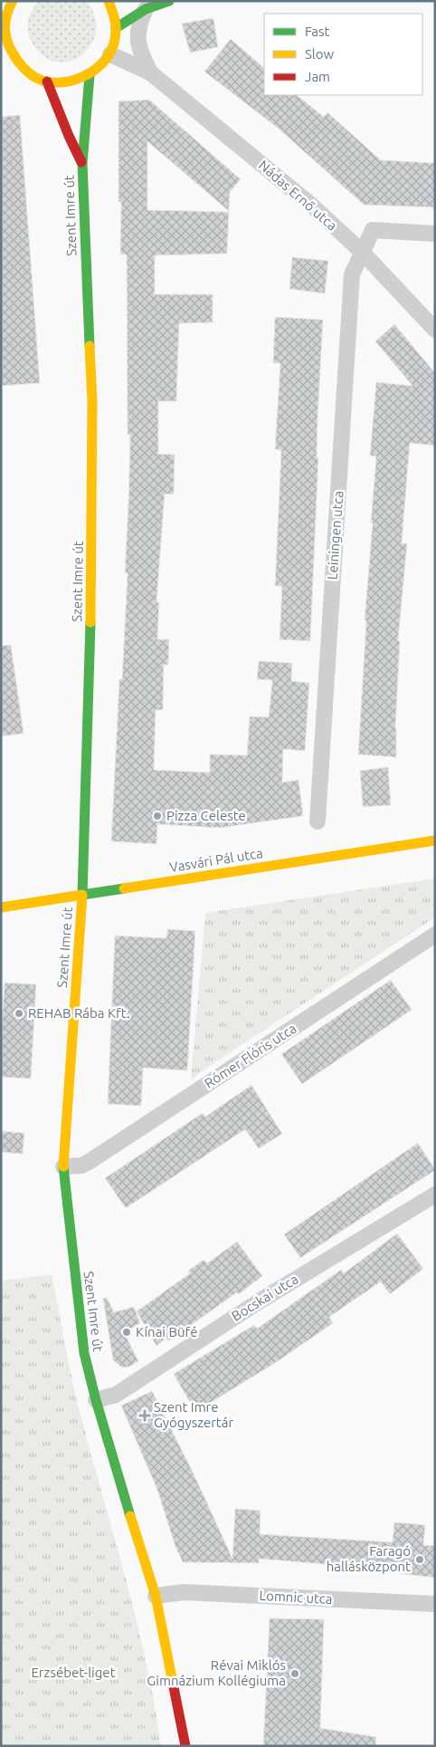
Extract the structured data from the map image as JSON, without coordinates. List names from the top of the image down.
{
  "streets": {
    "main road": ["Szent Imre út", "Vasvári Pál utca"],
    "street": [
      "Nádas Ernő utca",
      "Leiningen utca",
      "Rómer Flóris utca",
      "Bocskai utca",
      "Lomnic utca"
    ]
  },
  "crossings": [
    ["Nádas Ernő utca", "Leiningen utca"],
    ["Szent Imre út", "Vasvári Pál utca"],
    ["Szent Imre út", "Rómer Flóris utca"],
    ["Szent Imre út", "Bocskai utca"],
    ["Szent Imre út", "Lomnic utca"]
  ],
  "parks": ["Erzsébet-liget"],
  "places": {
    "other": [
      "Pizza Celeste",
      "REHAB Rába Kft.",
      "Kínai Büfé",
      "Faragó hallásközpont",
      "Révai Miklós Gimnázium Kollégiuma"
    ],
    "health": ["Szent Imre Gyógyszertár"]
  },
  "legend": ["Fast", "Slow", "Jam"]
}
